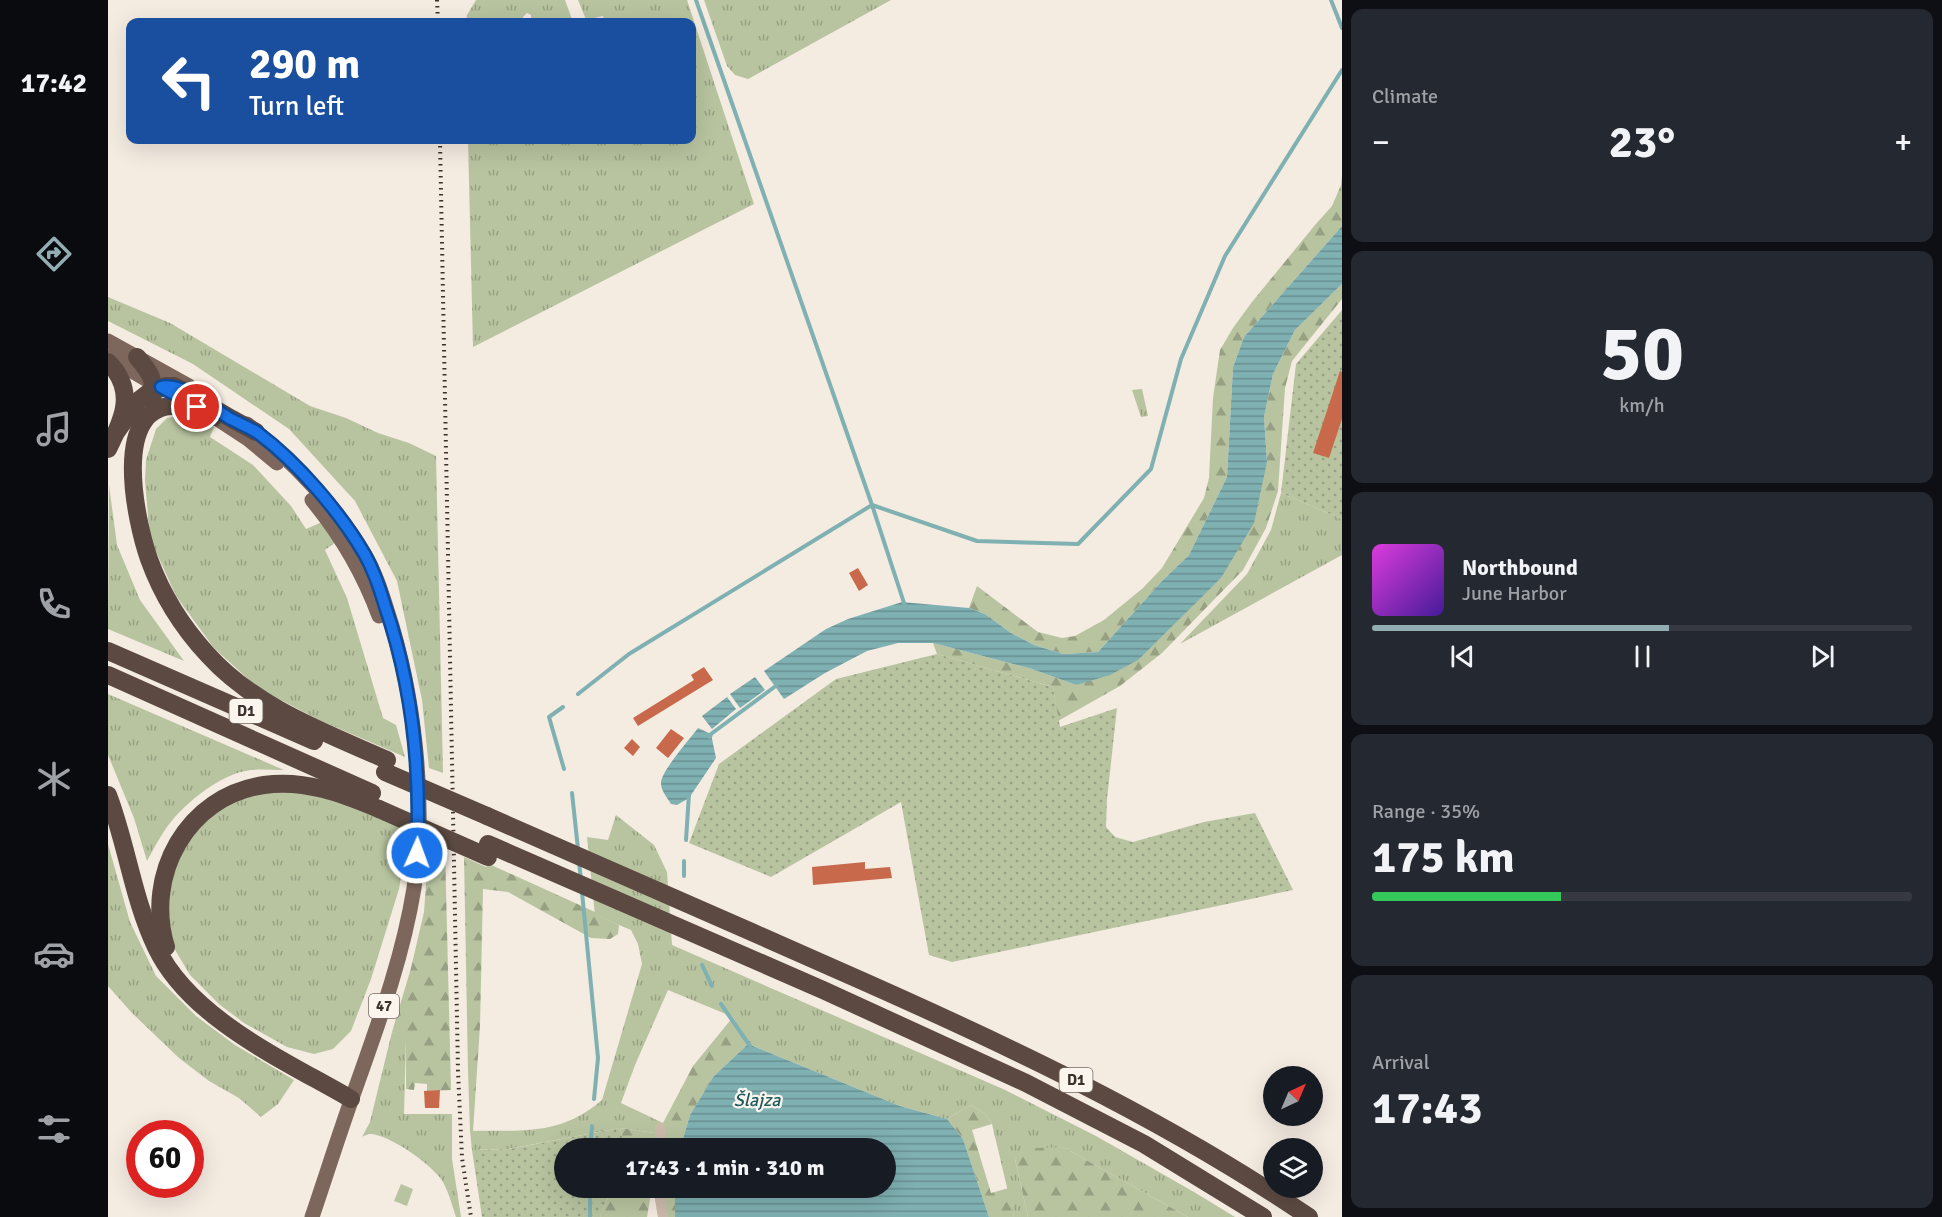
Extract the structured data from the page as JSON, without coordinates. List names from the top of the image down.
{
  "streets": {
    "highway": ["D1"],
    "main road": ["47"]
  },
  "water": ["Šlajza"],
  "north": "top right",
  "page": {
    "tabs": "17:42",
    "tile": [
      "Climate",
      ["50", "km/h"],
      ["Range · 35%", "175 km"],
      ["Arrival", "17:43"]
    ],
    "turn": ["290 m", "Turn left"],
    "heat": ["−", "23°", "+"],
    "song": ["Northbound", "June Harbor"],
    "limit": "60",
    "trip": "17:43 · 1 min · 310 m"
  }
}
